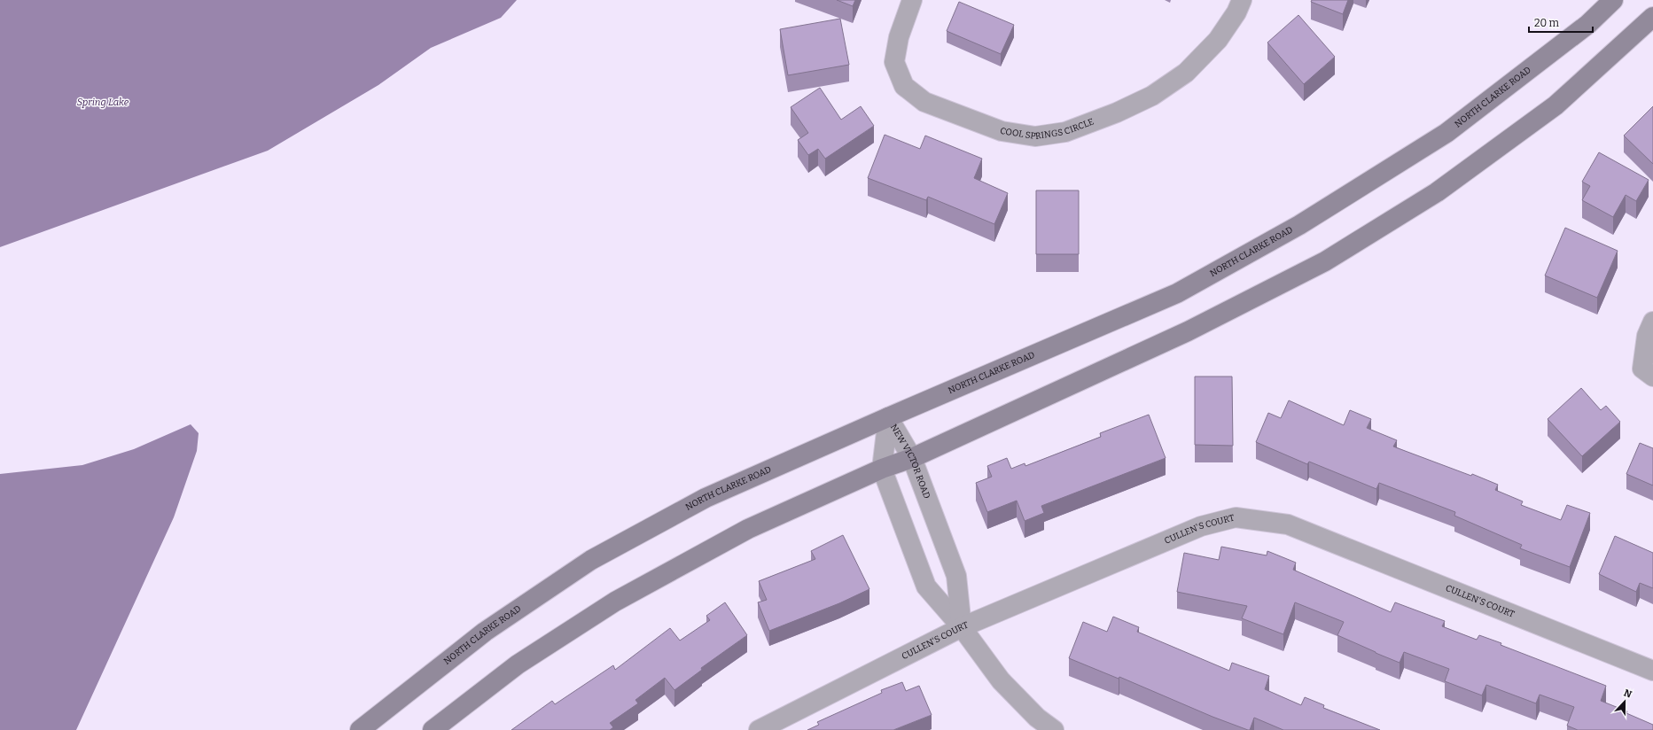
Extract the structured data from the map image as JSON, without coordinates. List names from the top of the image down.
{
  "streets": {
    "street": [
      "NORTH CLARKE ROAD",
      "COOL SPRINGS CIRCLE",
      "NEW VICTOR ROAD",
      "CULLEN'S COURT"
    ]
  },
  "crossings": [
    ["NORTH CLARKE ROAD", "NEW VICTOR ROAD"],
    ["NEW VICTOR ROAD", "CULLEN'S COURT"]
  ],
  "water": ["Spring Lake"],
  "scale_bar": "20 m",
  "north": "top"
}
